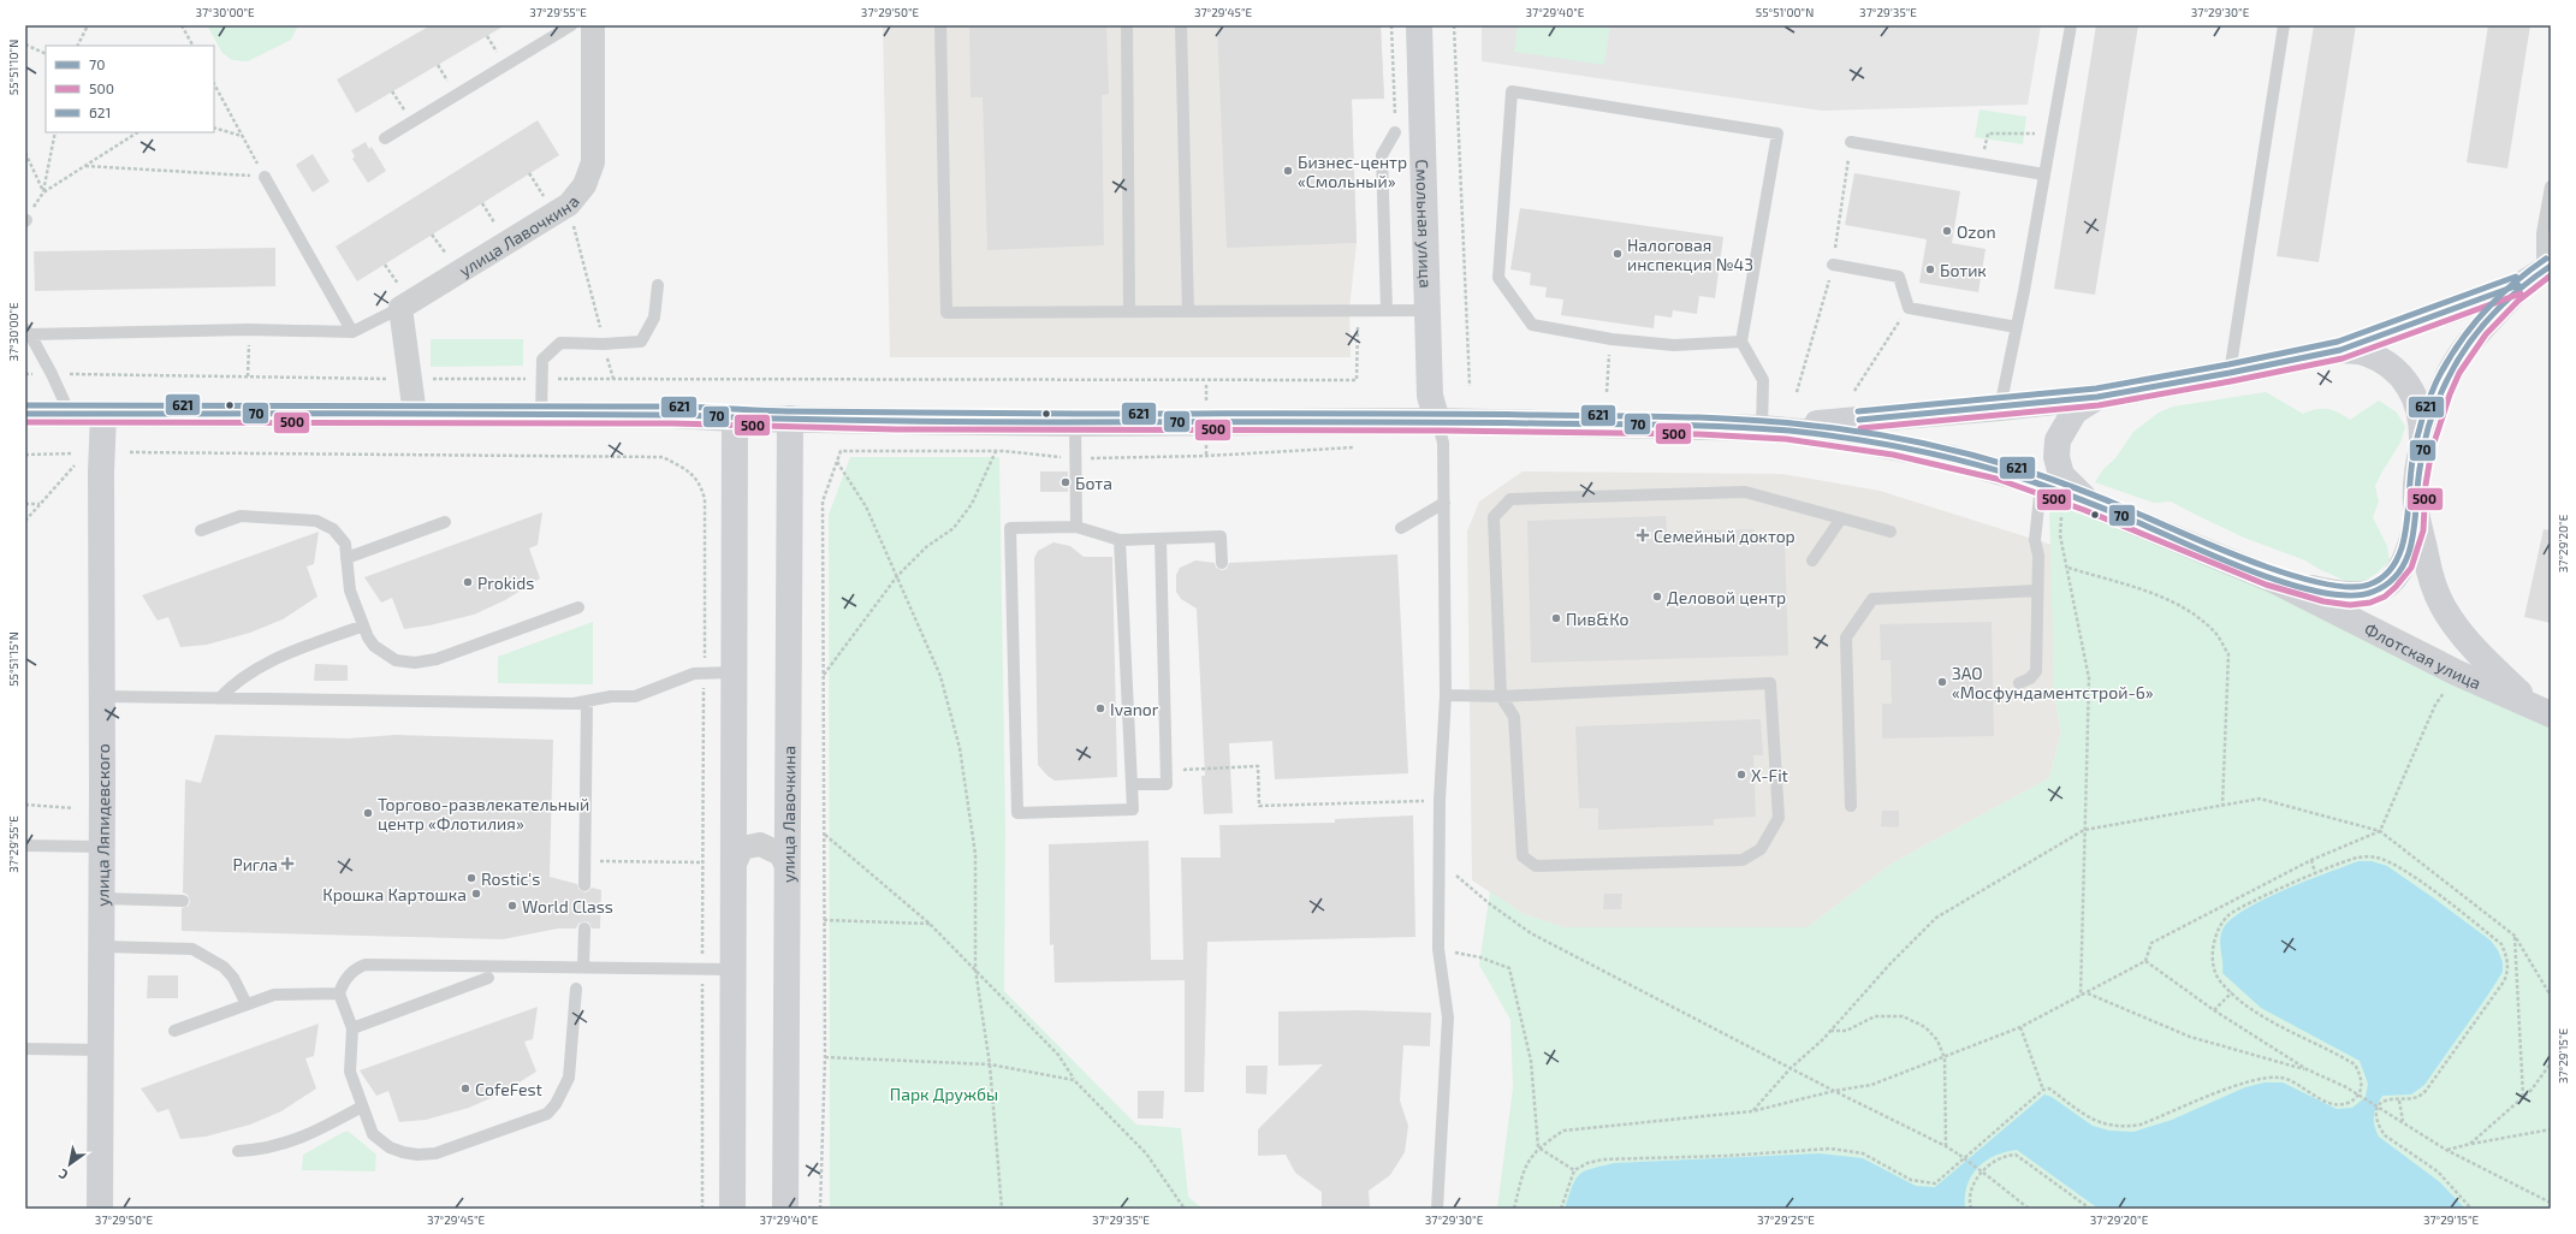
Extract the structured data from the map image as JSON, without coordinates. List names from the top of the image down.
{
  "streets": {
    "main road": [
      "Смольная улица",
      "улица Лавочкина",
      "Флотская улица",
      "улица Ляпидевского"
    ]
  },
  "crossings": [
    ["Смольная улица", "Флотская улица"],
    ["улица Лавочкина", "Флотская улица"],
    ["Флотская улица", "улица Ляпидевского"]
  ],
  "parks": ["Парк Дружбы"],
  "places": {
    "other": [
      "Бизнес-центр «Смольный»",
      "Ozon",
      "Налоговая инспекция №43",
      "Ботик",
      "Бота",
      "Prokids",
      "Деловой центр",
      "Пив&Ко",
      "ЗАО «Мосфундаментстрой-6»",
      "Ivanor",
      "X-Fit",
      "Торгово-развлекательный центр «Флотилия»",
      "Rostic's",
      "Крошка Картошка",
      "World Class",
      "CofeFest"
    ],
    "health": ["Семейный доктор", "Ригла"]
  },
  "lines": ["transit line 621", "transit line 70", "transit line 500"],
  "legend": ["70", "500", "621"],
  "north": "bottom left",
  "coordinates": [
    "37°30'00\"E",
    "37°29'55\"E",
    "37°29'50\"E",
    "37°29'45\"E",
    "37°29'40\"E",
    "55°51'00\"N",
    "37°29'35\"E",
    "37°29'30\"E",
    "55°51'10\"N",
    "37°29'20\"E",
    "55°51'15\"N",
    "37°29'15\"E",
    "37°29'25\"E"
  ]
}
